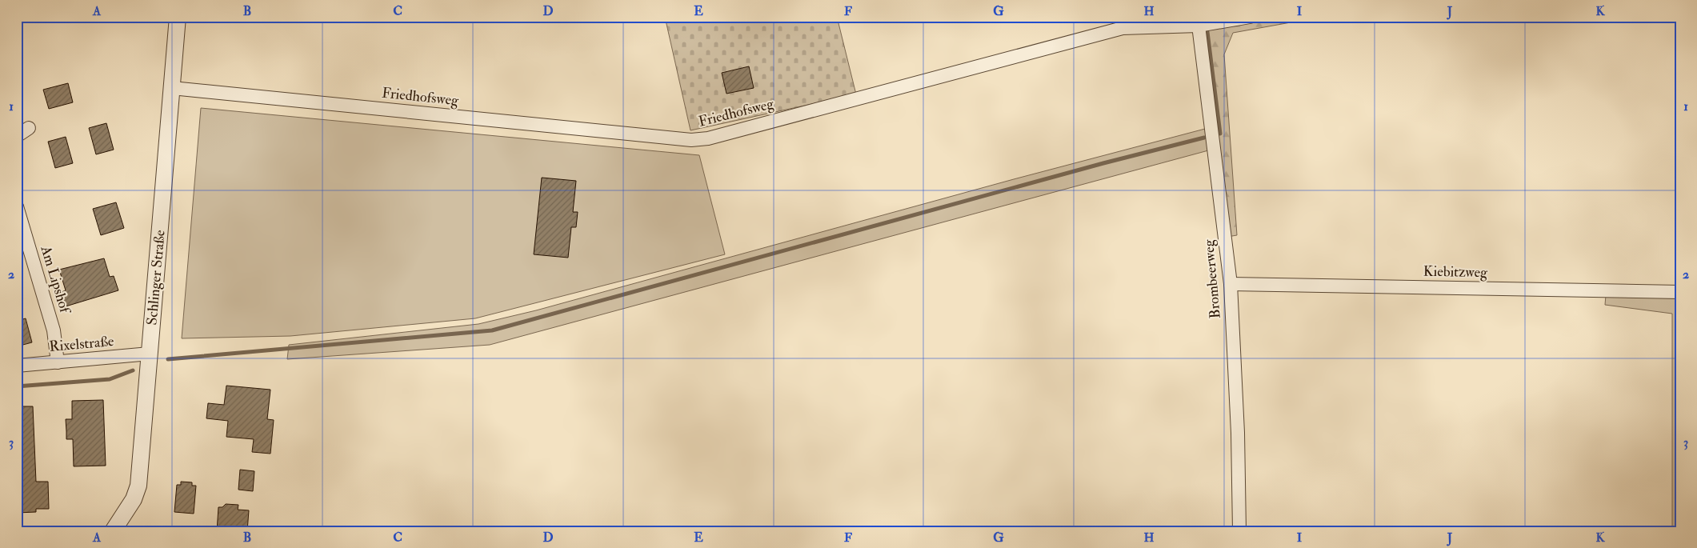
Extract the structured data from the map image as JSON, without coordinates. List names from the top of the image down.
{
  "streets": {
    "street": [
      "Friedhofsweg",
      "Kiebitzweg",
      "Schlinger Straße",
      "Am Lipshof",
      "Brombeerweg",
      "Rixelstraße"
    ]
  },
  "crossings": [
    ["Friedhofsweg", "Schlinger Straße"],
    ["Friedhofsweg", "Brombeerweg"],
    ["Kiebitzweg", "Brombeerweg"],
    ["Schlinger Straße", "Rixelstraße"],
    ["Am Lipshof", "Rixelstraße"]
  ],
  "grid": {
    "columns": [
      "A",
      "B",
      "C",
      "D",
      "E",
      "F",
      "G",
      "H",
      "I",
      "J",
      "K"
    ],
    "rows": ["1", "2", "3"]
  }
}
